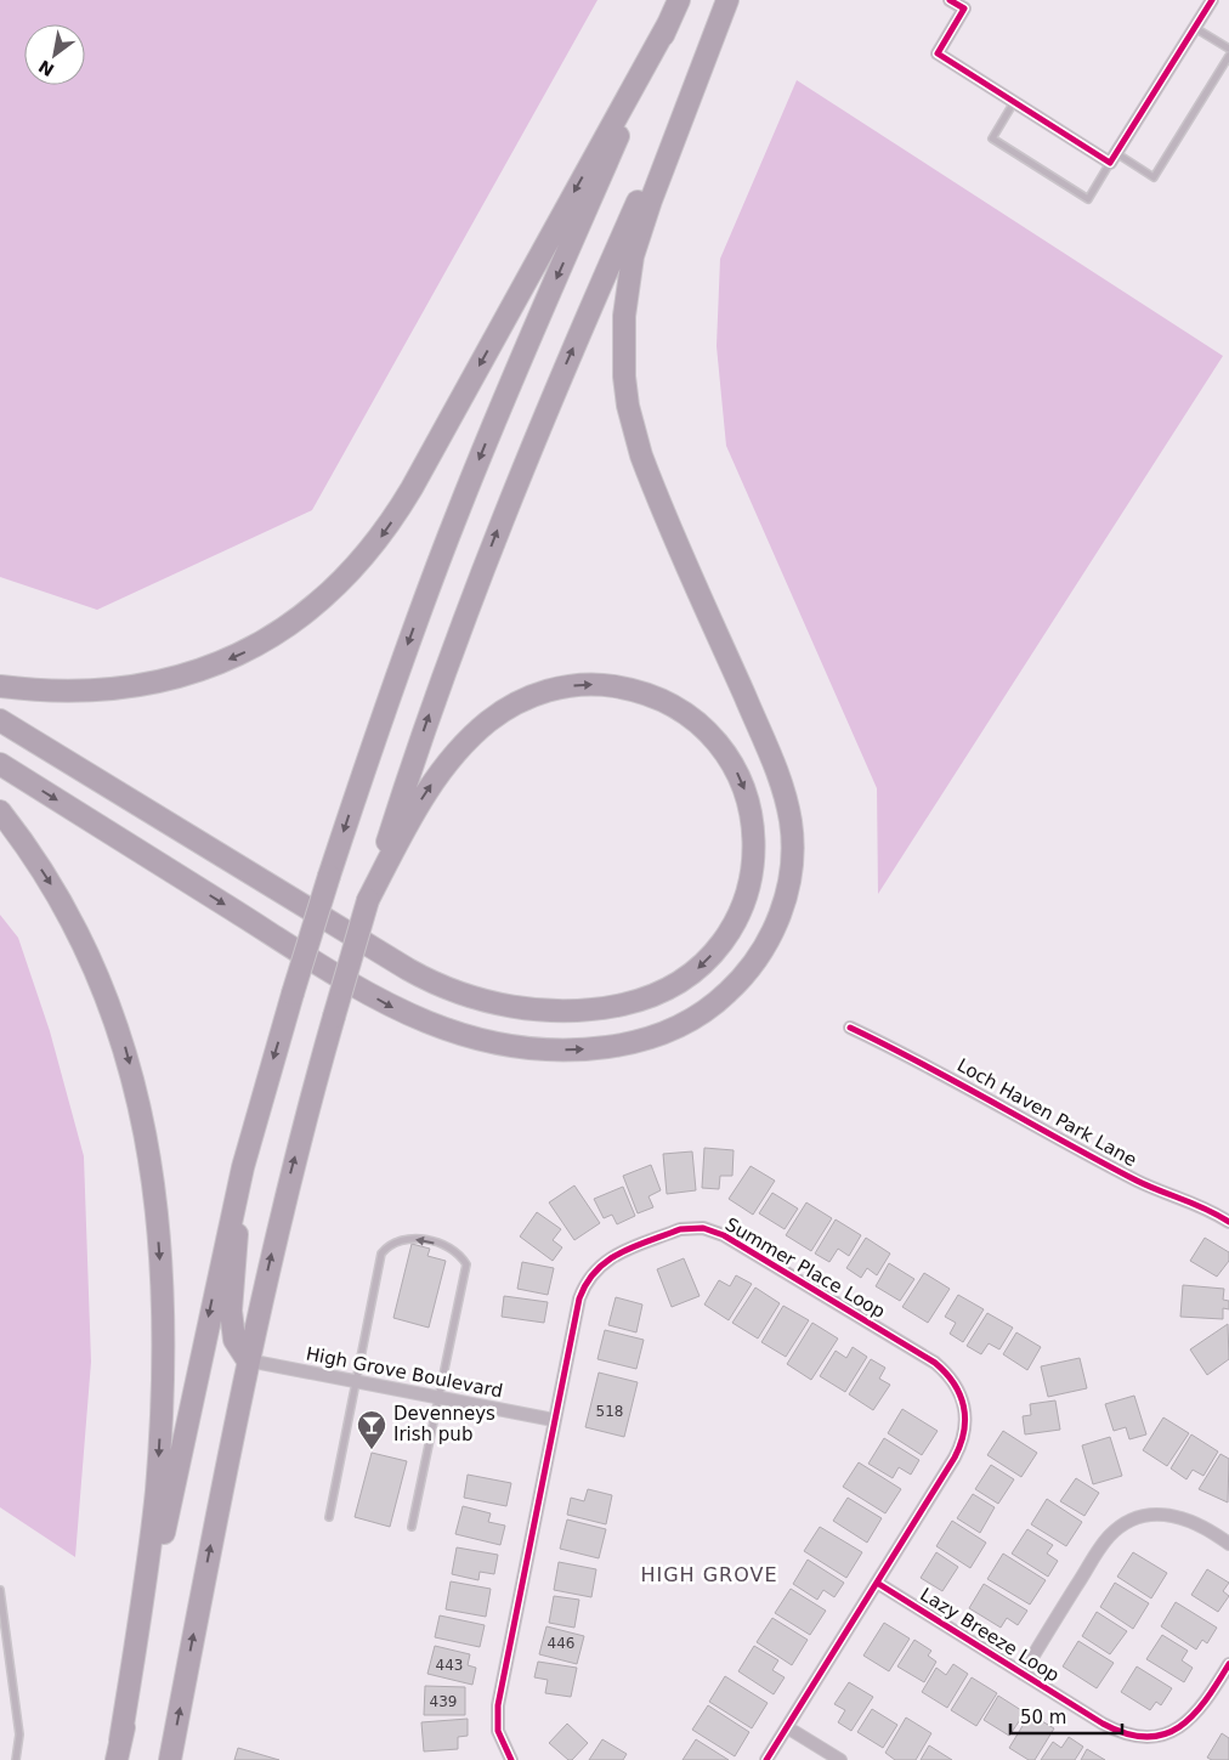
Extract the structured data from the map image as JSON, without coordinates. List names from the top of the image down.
{
  "streets": {
    "street": [
      "Loch Haven Park Lane",
      "Summer Place Loop",
      "High Grove Boulevard",
      "Lazy Breeze Loop"
    ]
  },
  "crossings": [
    ["Summer Place Loop", "High Grove Boulevard"],
    ["Summer Place Loop", "Lazy Breeze Loop"]
  ],
  "districts": ["HIGH GROVE"],
  "places": {
    "bar": ["Devenneys Irish pub"]
  },
  "house_numbers": [
    "518",
    "446",
    "443",
    "439"
  ],
  "scale_bar": "50 m",
  "north": "bottom left"
}
